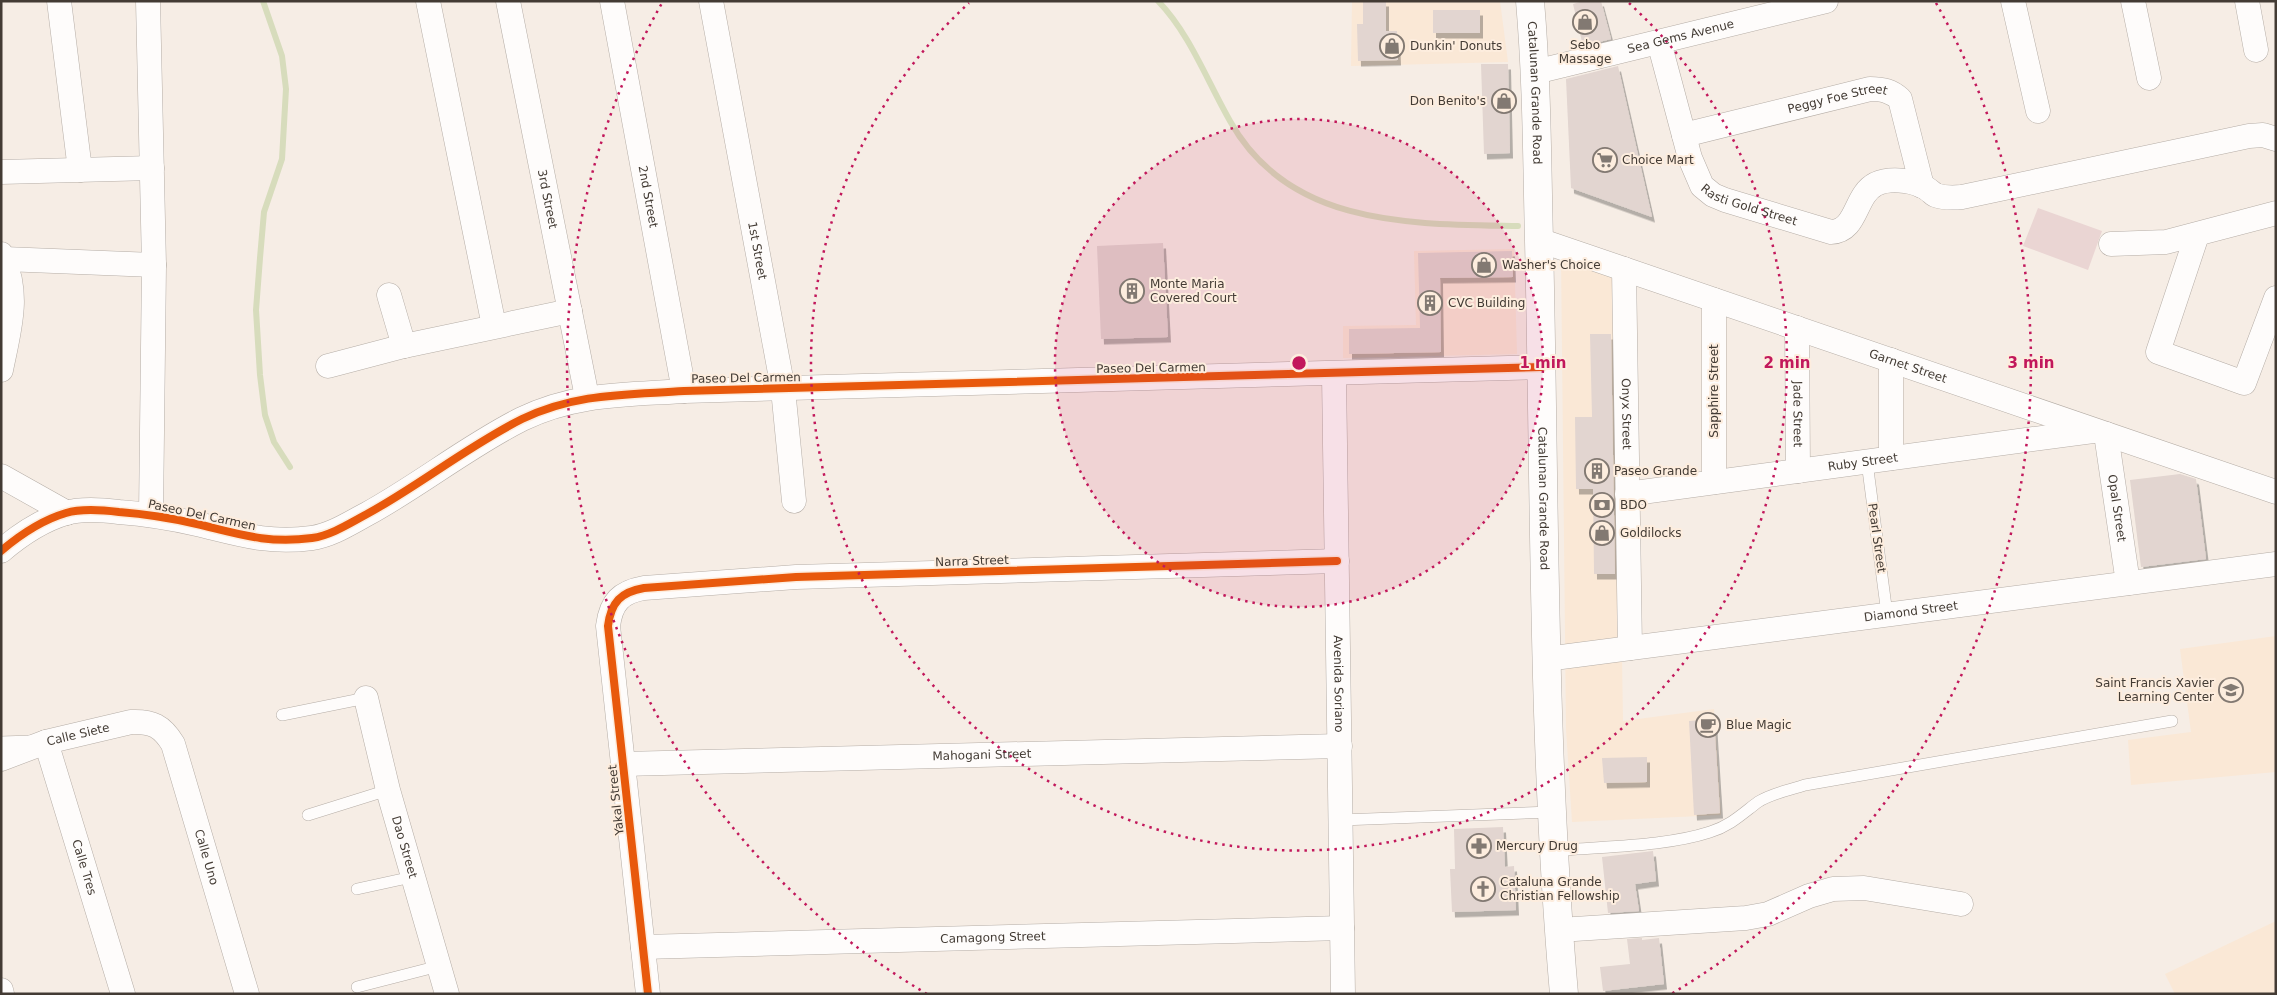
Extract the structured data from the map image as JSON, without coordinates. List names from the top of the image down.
{
  "streets": {
    "main road": ["Catalunan Grande Road"],
    "street": [
      "Sea Gems Avenue",
      "Peggy Foe Street",
      "2nd Street",
      "3rd Street",
      "Rasti Gold Street",
      "1st Street",
      "Garnet Street",
      "Paseo Del Carmen",
      "Sapphire Street",
      "Onyx Street",
      "Jade Street",
      "Ruby Street",
      "Opal Street",
      "Narra Street",
      "Diamond Street",
      "Avenida Soriano",
      "Calle Siete",
      "Mahogani Street",
      "Yakal Street",
      "Dao Street",
      "Calle Uno",
      "Calle Tres",
      "Camagong Street"
    ],
    "lane": ["Pearl Street"]
  },
  "crossings": [
    ["Sea Gems Avenue", "Catalunan Grande Road"],
    ["Sea Gems Avenue", "Rasti Gold Street"],
    ["Catalunan Grande Road", "Garnet Street"],
    ["Catalunan Grande Road", "Paseo Del Carmen"],
    ["Catalunan Grande Road", "Diamond Street"],
    ["Peggy Foe Street", "Rasti Gold Street"],
    ["2nd Street", "Paseo Del Carmen"],
    ["3rd Street", "Paseo Del Carmen"],
    ["1st Street", "Paseo Del Carmen"],
    ["Garnet Street", "Sapphire Street"],
    ["Garnet Street", "Onyx Street"],
    ["Garnet Street", "Jade Street"],
    ["Garnet Street", "Ruby Street"],
    ["Garnet Street", "Opal Street"],
    ["Paseo Del Carmen", "Avenida Soriano"],
    ["Sapphire Street", "Ruby Street"],
    ["Onyx Street", "Ruby Street"],
    ["Onyx Street", "Diamond Street"],
    ["Jade Street", "Ruby Street"],
    ["Ruby Street", "Opal Street"],
    ["Ruby Street", "Pearl Street"],
    ["Opal Street", "Diamond Street"],
    ["Pearl Street", "Diamond Street"],
    ["Narra Street", "Avenida Soriano"],
    ["Narra Street", "Yakal Street"],
    ["Avenida Soriano", "Mahogani Street"],
    ["Avenida Soriano", "Camagong Street"],
    ["Calle Siete", "Calle Uno"],
    ["Calle Siete", "Calle Tres"],
    ["Mahogani Street", "Yakal Street"],
    ["Yakal Street", "Camagong Street"]
  ],
  "places": {
    "shop": [
      "Sebo Massage",
      "Dunkin' Donuts",
      "Don Benito's",
      "Washer's Choice",
      "Goldilocks"
    ],
    "supermarket": ["Choice Mart"],
    "building": ["Monte Maria Covered Court", "CVC Building", "Paseo Grande"],
    "bank": ["BDO"],
    "school or university": ["Saint Francis Xavier Learning Center"],
    "cafe": ["Blue Magic"],
    "pharmacy": ["Mercury Drug"],
    "church": ["Cataluna Grande Christian Fellowship"]
  },
  "rings": ["1 min", "2 min", "3 min"]
}
